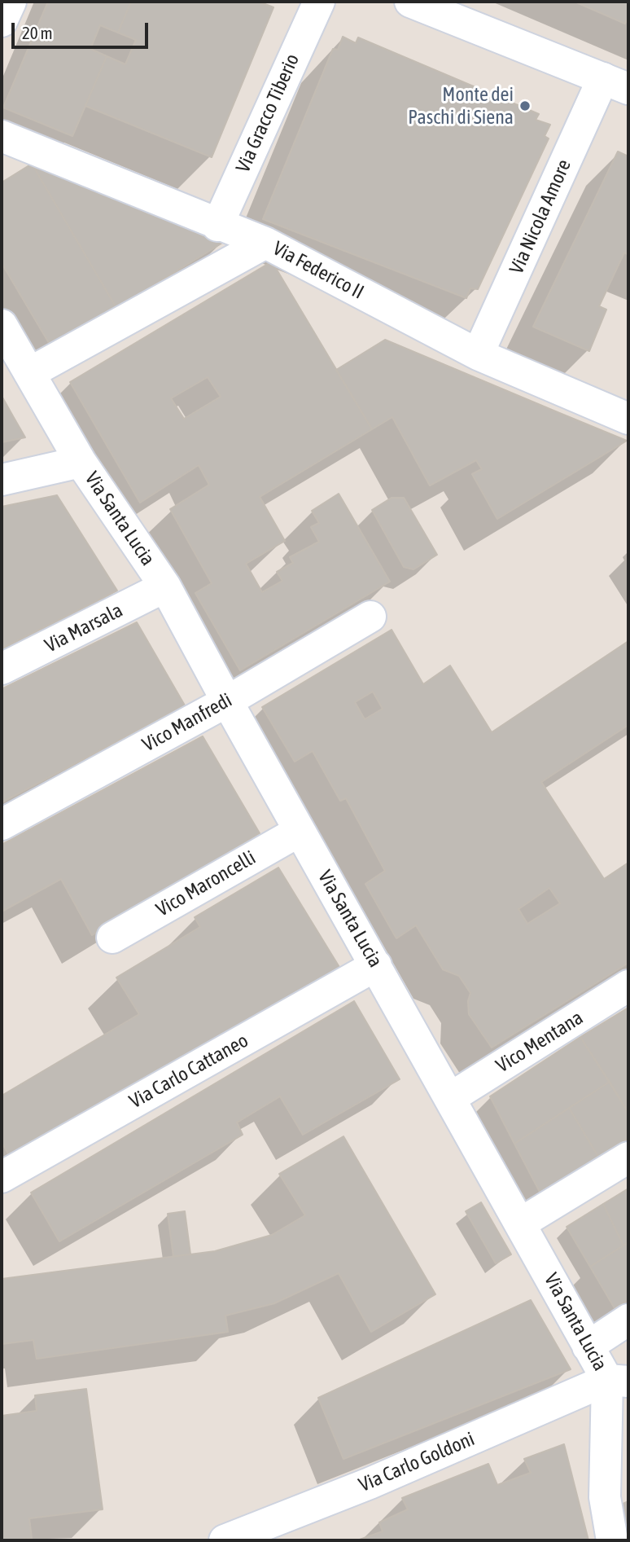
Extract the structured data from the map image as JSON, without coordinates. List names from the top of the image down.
{
  "streets": {
    "street": [
      "Via Gracco Tiberio",
      "Via Nicola Amore",
      "Via Federico II",
      "Via Santa Lucia",
      "Via Marsala",
      "Vico Manfredi",
      "Vico Maroncelli",
      "Vico Mentana",
      "Via Carlo Cattaneo",
      "Via Carlo Goldoni"
    ]
  },
  "crossings": [
    ["Via Gracco Tiberio", "Via Federico II"],
    ["Via Nicola Amore", "Via Federico II"],
    ["Via Santa Lucia", "Via Marsala"],
    ["Via Santa Lucia", "Vico Manfredi"],
    ["Via Santa Lucia", "Vico Maroncelli"],
    ["Via Santa Lucia", "Vico Mentana"],
    ["Via Santa Lucia", "Via Carlo Cattaneo"],
    ["Via Santa Lucia", "Via Carlo Goldoni"]
  ],
  "places": ["Monte dei Paschi di Siena"],
  "scale_bar": "20 m"
}
